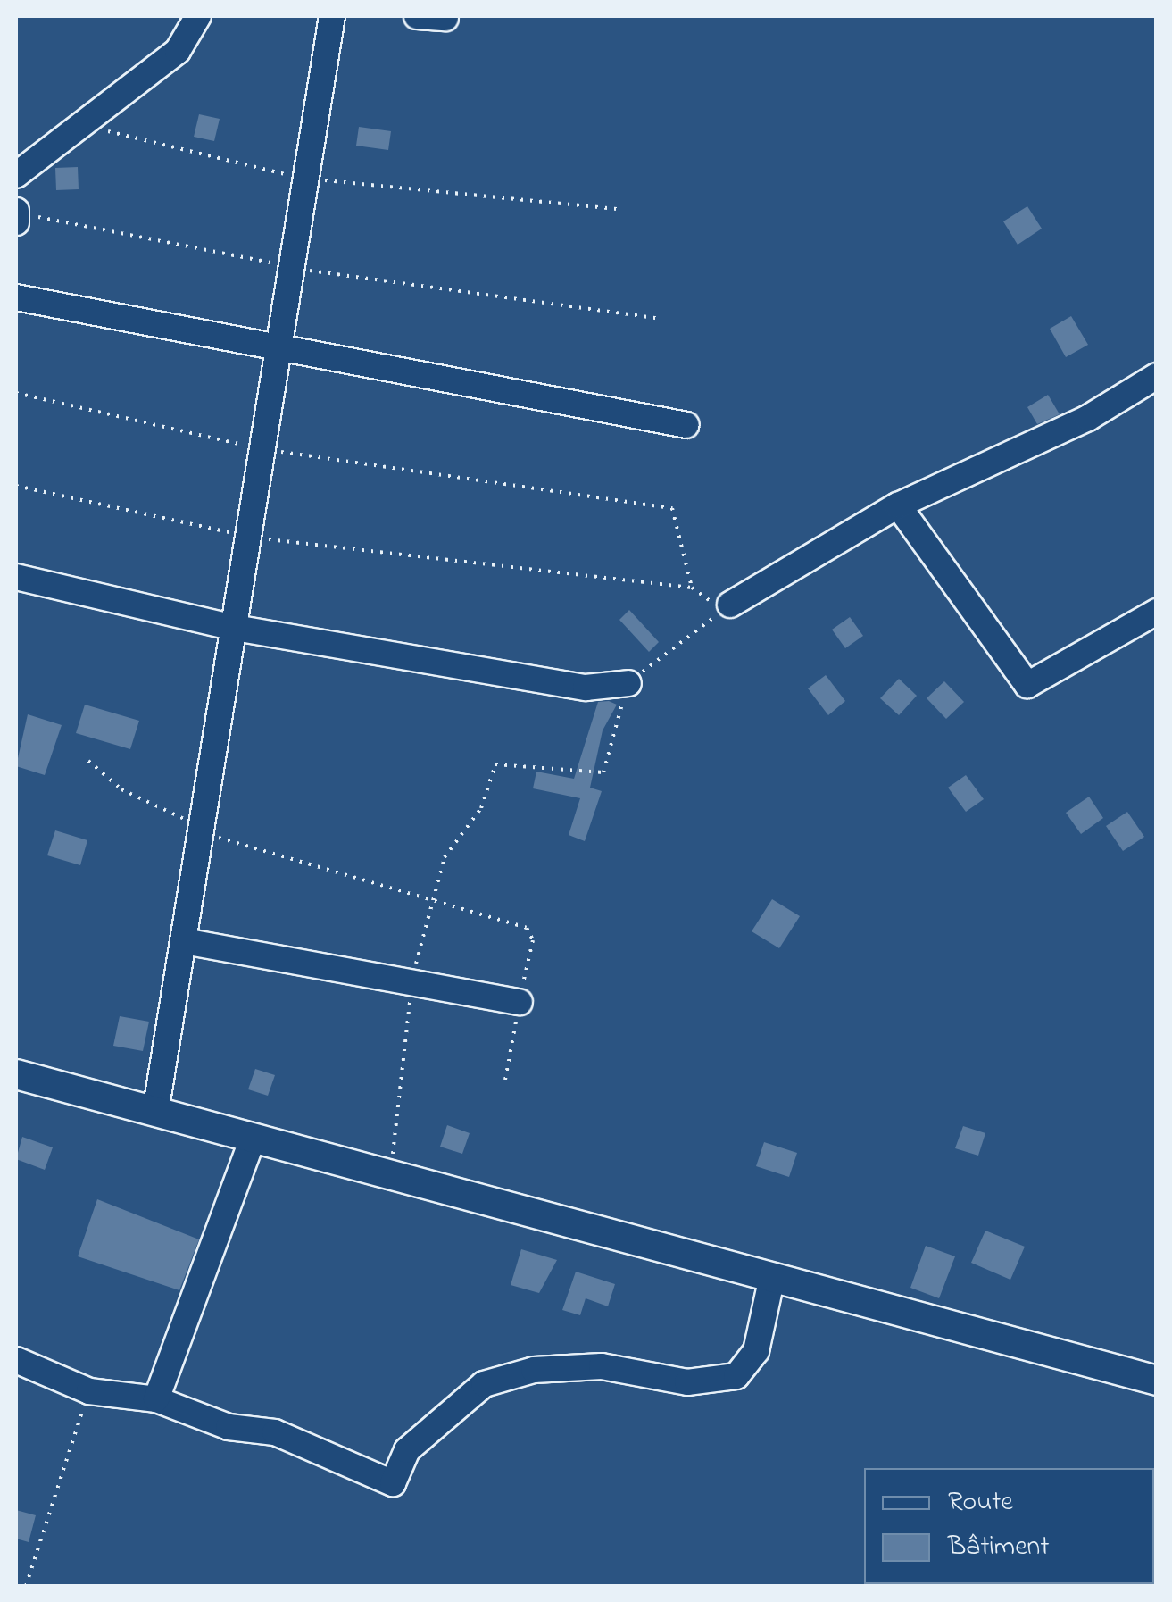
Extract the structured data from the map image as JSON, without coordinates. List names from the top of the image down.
{
  "legend": ["Route", "Bâtiment"]
}
